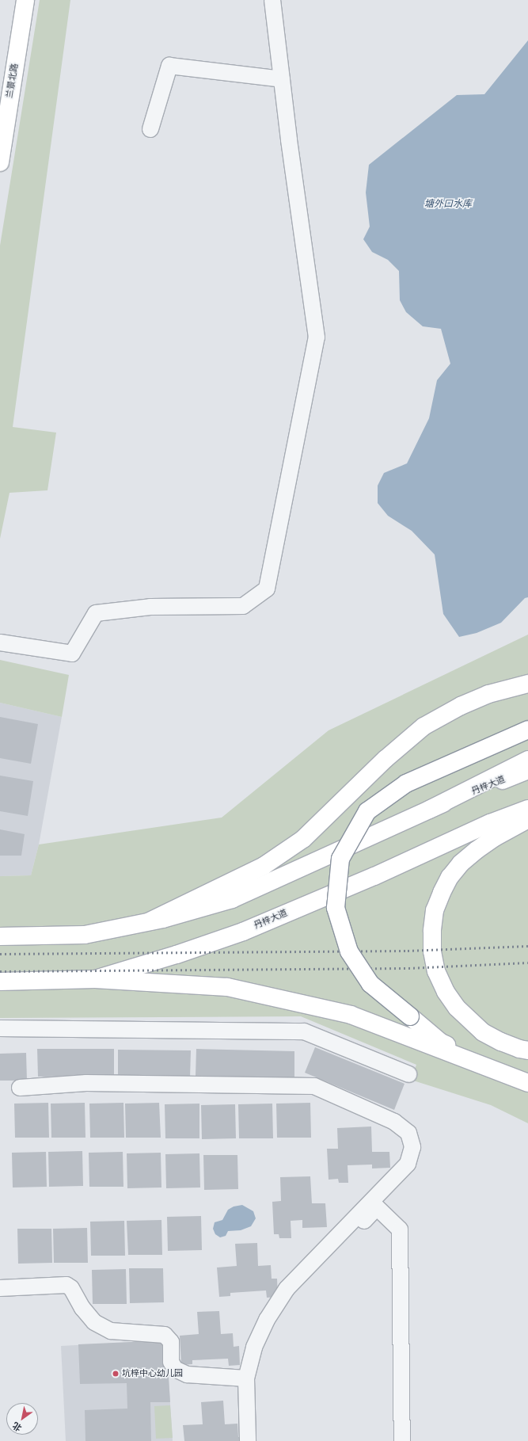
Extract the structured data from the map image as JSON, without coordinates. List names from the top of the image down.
{
  "streets": {
    "main road": ["兰景北路", "丹梓大道"]
  },
  "water": ["塘外口水库"],
  "places": ["坑梓中心幼儿园"],
  "north": "bottom left"
}
